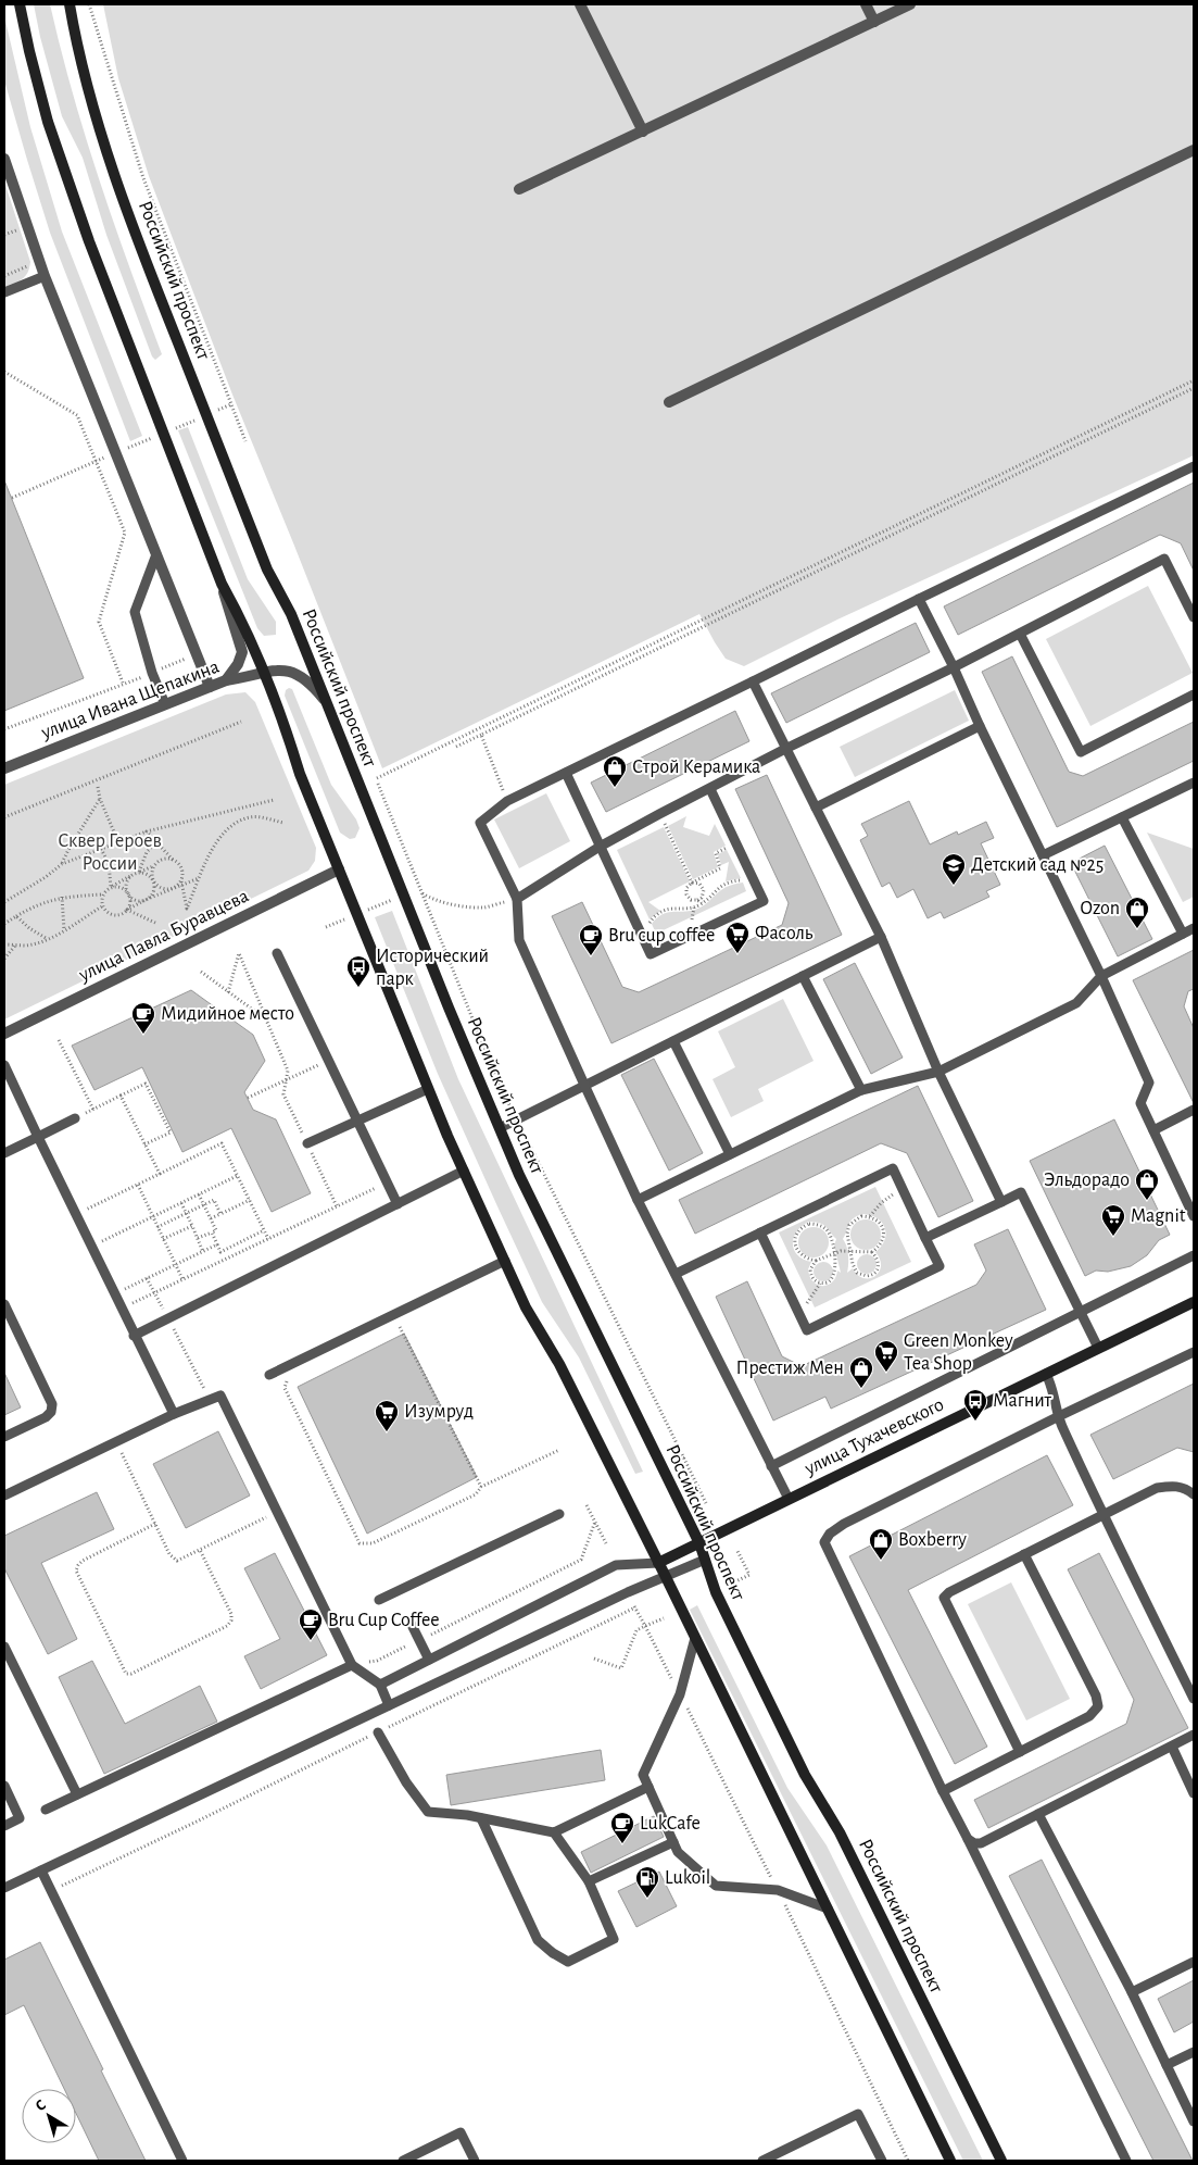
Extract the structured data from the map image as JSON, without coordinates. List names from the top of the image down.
{
  "streets": {
    "main road": ["Российский проспект", "улица Тухачевского"],
    "street": ["улица Ивана Щепакина", "улица Павла Буравцева"]
  },
  "crossings": [
    ["Российский проспект", "улица Ивана Щепакина"],
    ["Российский проспект", "улица Тухачевского"]
  ],
  "parks": ["Сквер Героев России"],
  "places": {
    "shop": [
      "Строй Керамика",
      "Ozon",
      "Эльдорадо",
      "Престиж Мен",
      "Boxberry"
    ],
    "school or university": ["Детский сад №25"],
    "supermarket": [
      "Фасоль",
      "Magnit",
      "Green Monkey Tea Shop",
      "Изумруд"
    ],
    "cafe": [
      "Bru cup coffee",
      "Мидийное место",
      "Bru Cup Coffee",
      "LukCafe"
    ],
    "bus stop": ["Исторический парк", "Магнит"],
    "fuel station": ["Lukoil"]
  },
  "north": "top left"
}
